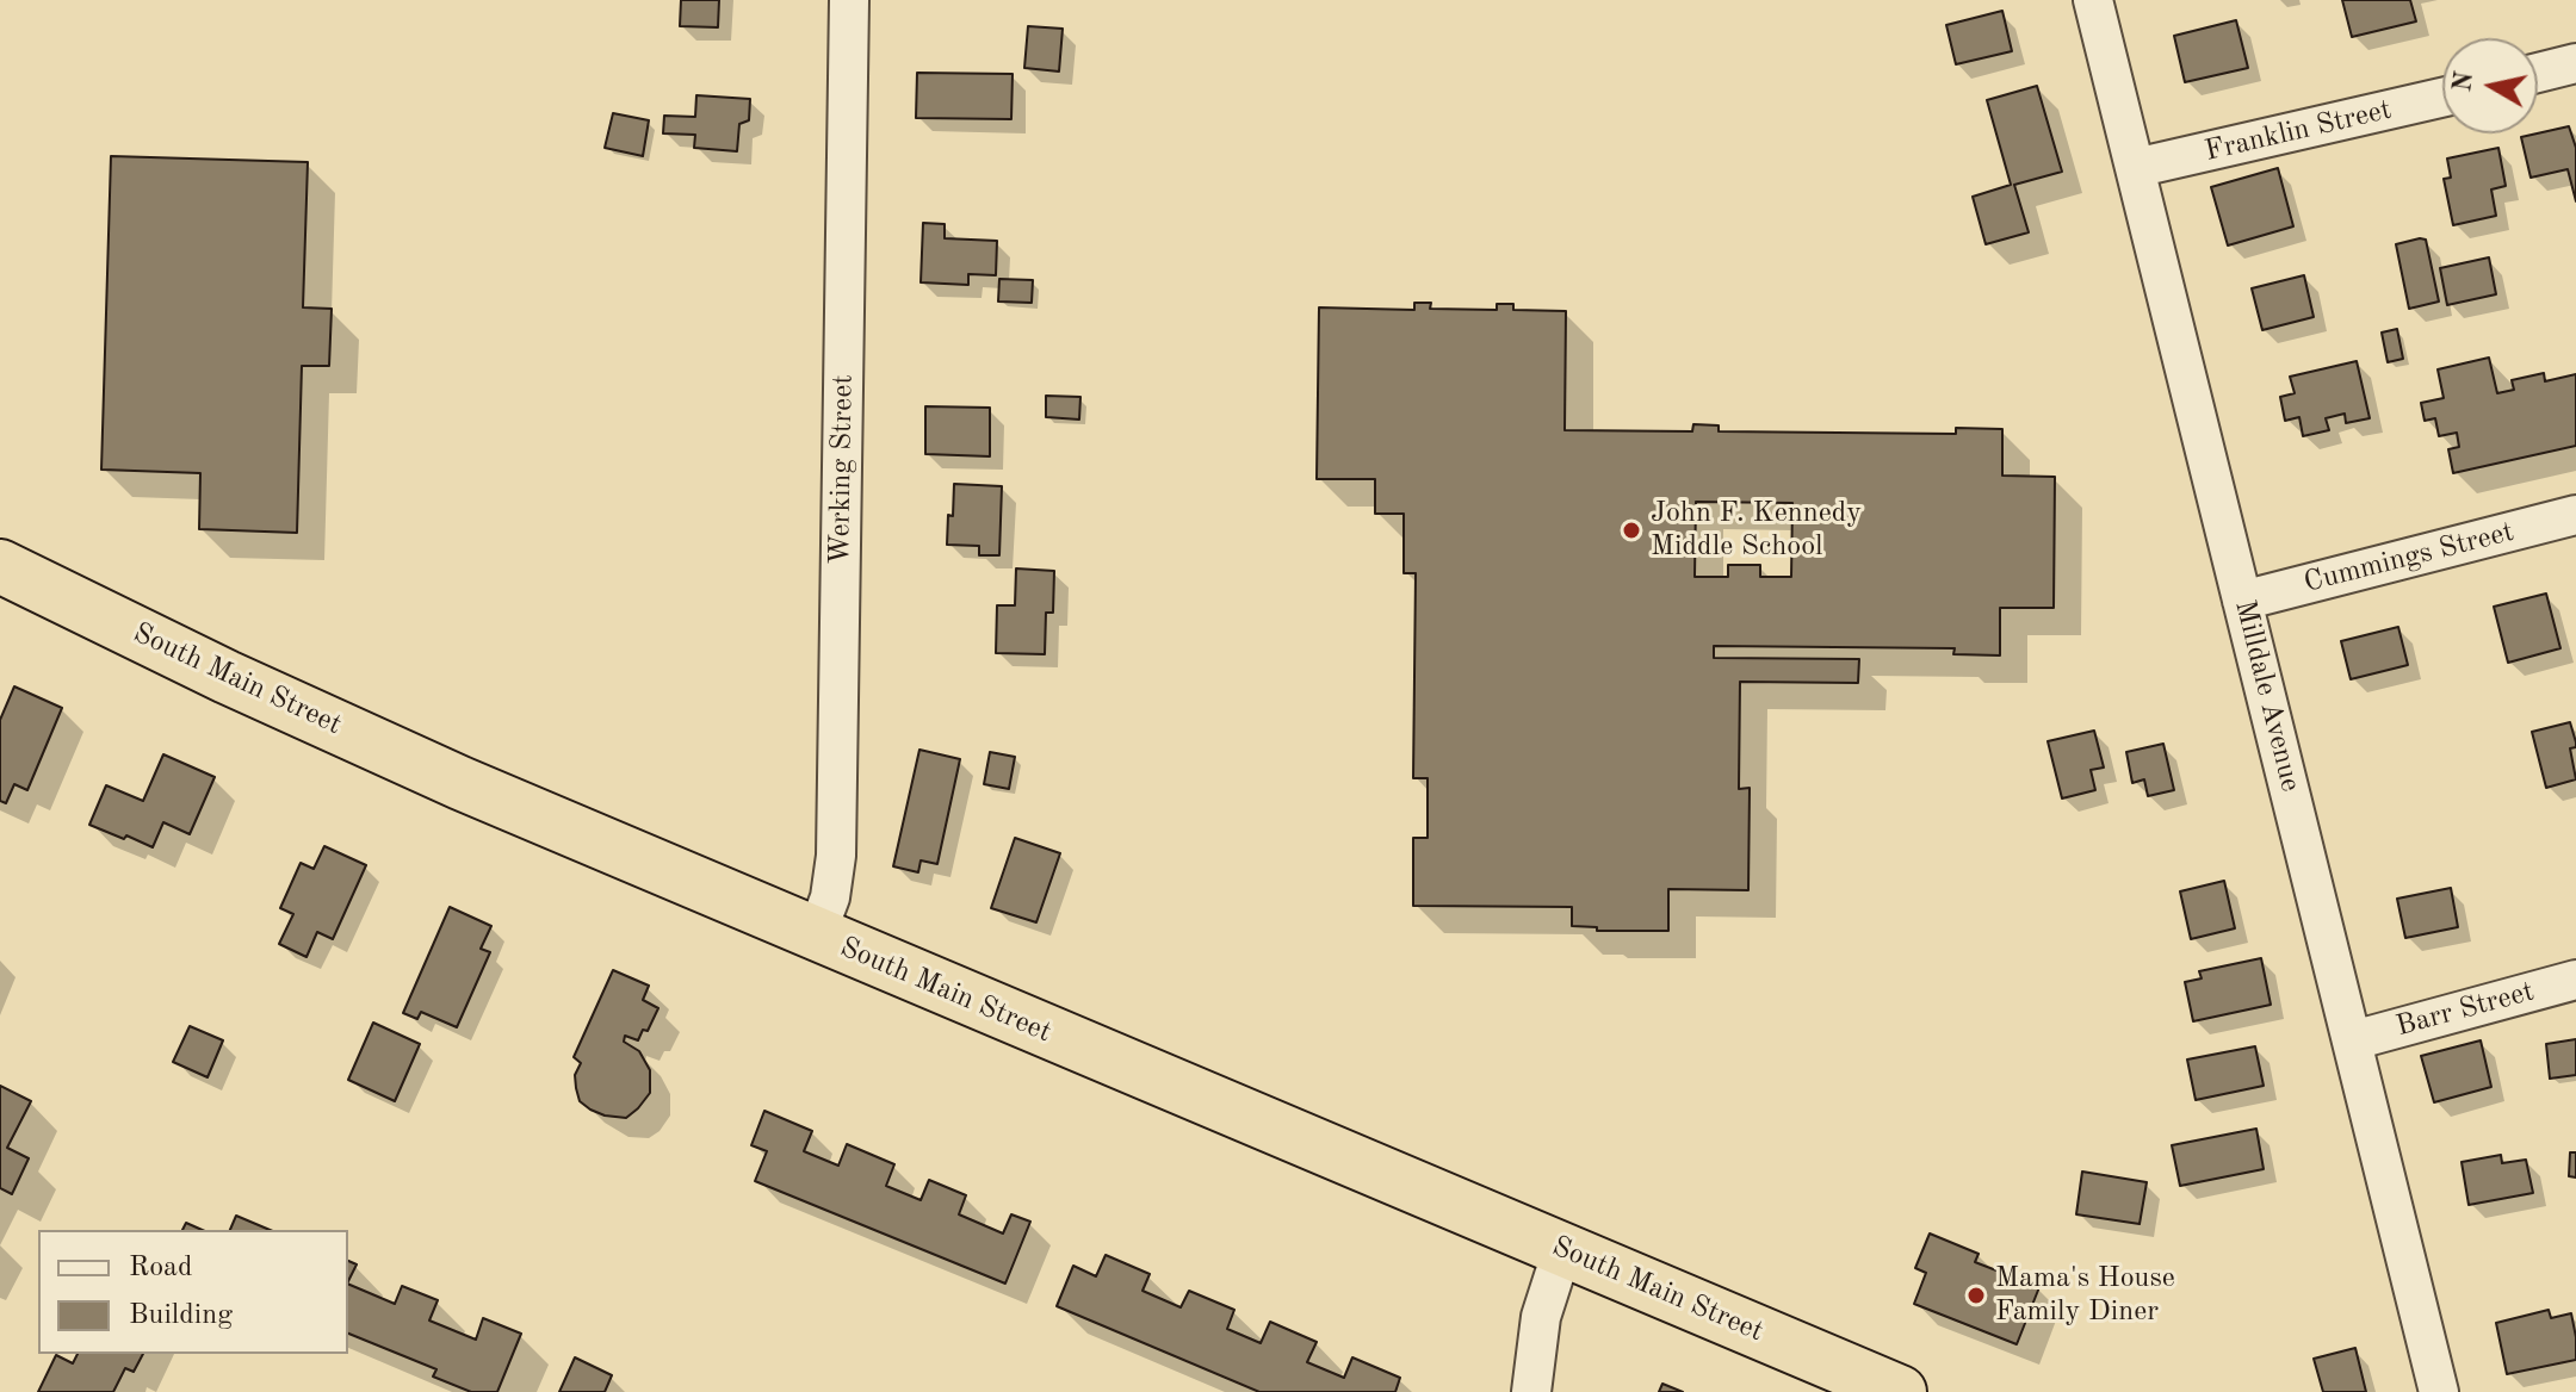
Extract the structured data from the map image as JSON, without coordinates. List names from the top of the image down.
{
  "streets": {
    "highway": ["South Main Street"],
    "street": [
      "Franklin Street",
      "Werking Street",
      "Cummings Street",
      "Milldale Avenue",
      "Barr Street"
    ]
  },
  "crossings": [
    ["Franklin Street", "Milldale Avenue"],
    ["Werking Street", "South Main Street"],
    ["Cummings Street", "Milldale Avenue"],
    ["Milldale Avenue", "Barr Street"]
  ],
  "places": ["John F. Kennedy Middle School", "Mama's House Family Diner"],
  "legend": ["Road", "Building"],
  "north": "left"
}
